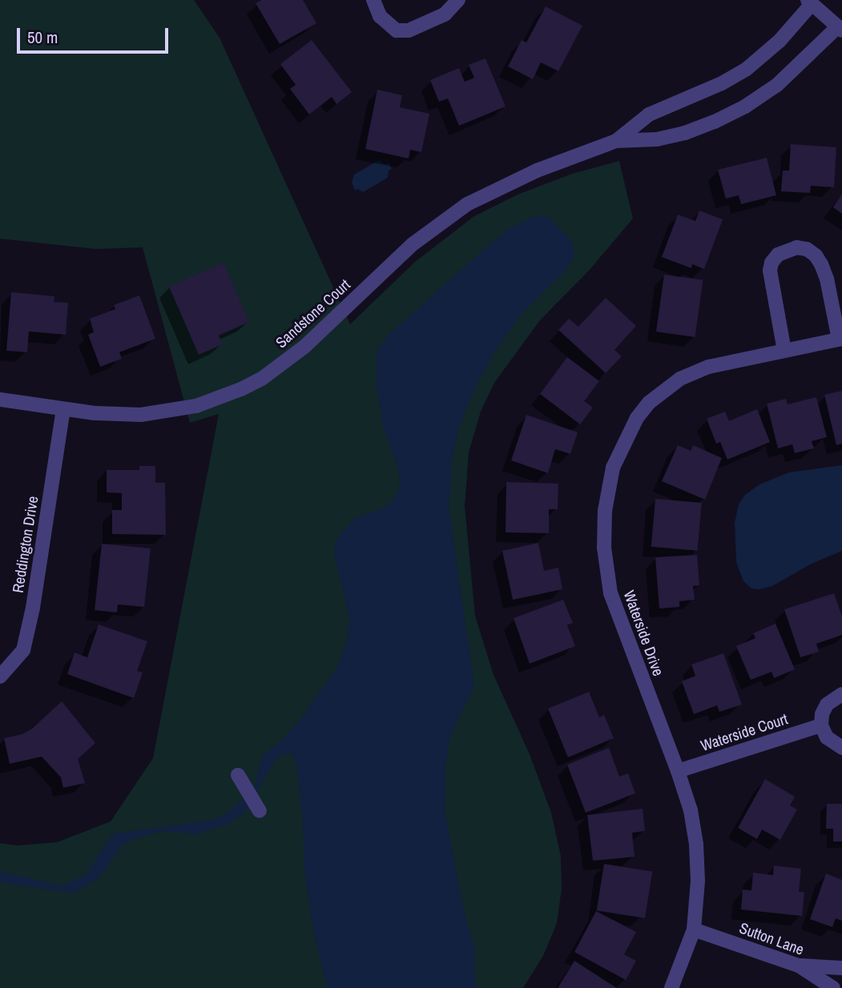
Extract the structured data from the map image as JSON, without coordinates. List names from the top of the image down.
{
  "streets": {
    "street": [
      "Sandstone Court",
      "Reddington Drive",
      "Waterside Drive",
      "Waterside Court",
      "Sutton Lane"
    ]
  },
  "crossings": [
    ["Sandstone Court", "Reddington Drive"],
    ["Waterside Drive", "Waterside Court"],
    ["Waterside Drive", "Sutton Lane"]
  ],
  "scale_bar": "50 m"
}
